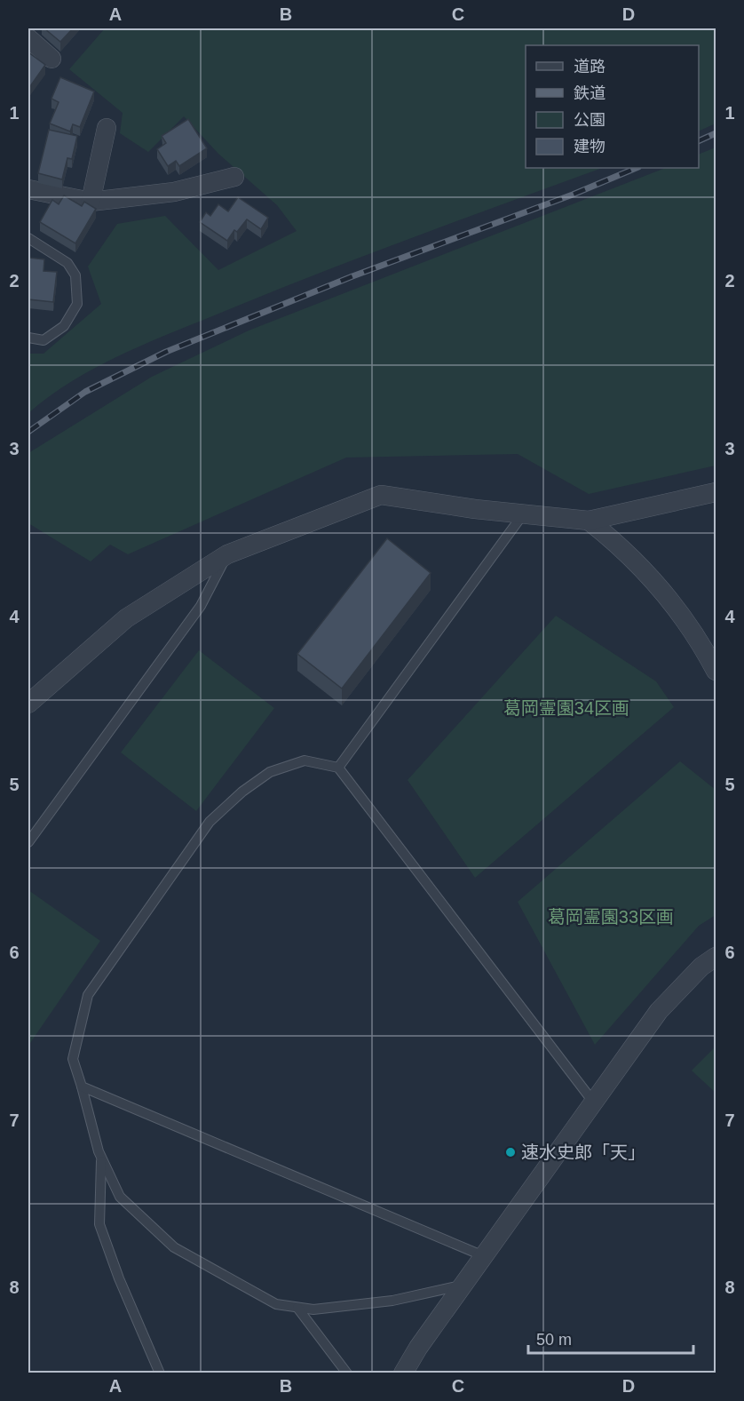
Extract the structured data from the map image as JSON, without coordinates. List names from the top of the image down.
{
  "parks": ["葛岡霊園34区画", "葛岡霊園33区画"],
  "places": ["速水史郎「天」"],
  "legend": [
    "道路",
    "鉄道",
    "公園",
    "建物"
  ],
  "scale_bar": "50 m",
  "grid": {
    "columns": [
      "A",
      "B",
      "C",
      "D"
    ],
    "rows": [
      "1",
      "2",
      "3",
      "4",
      "5",
      "6",
      "7",
      "8"
    ]
  }
}
